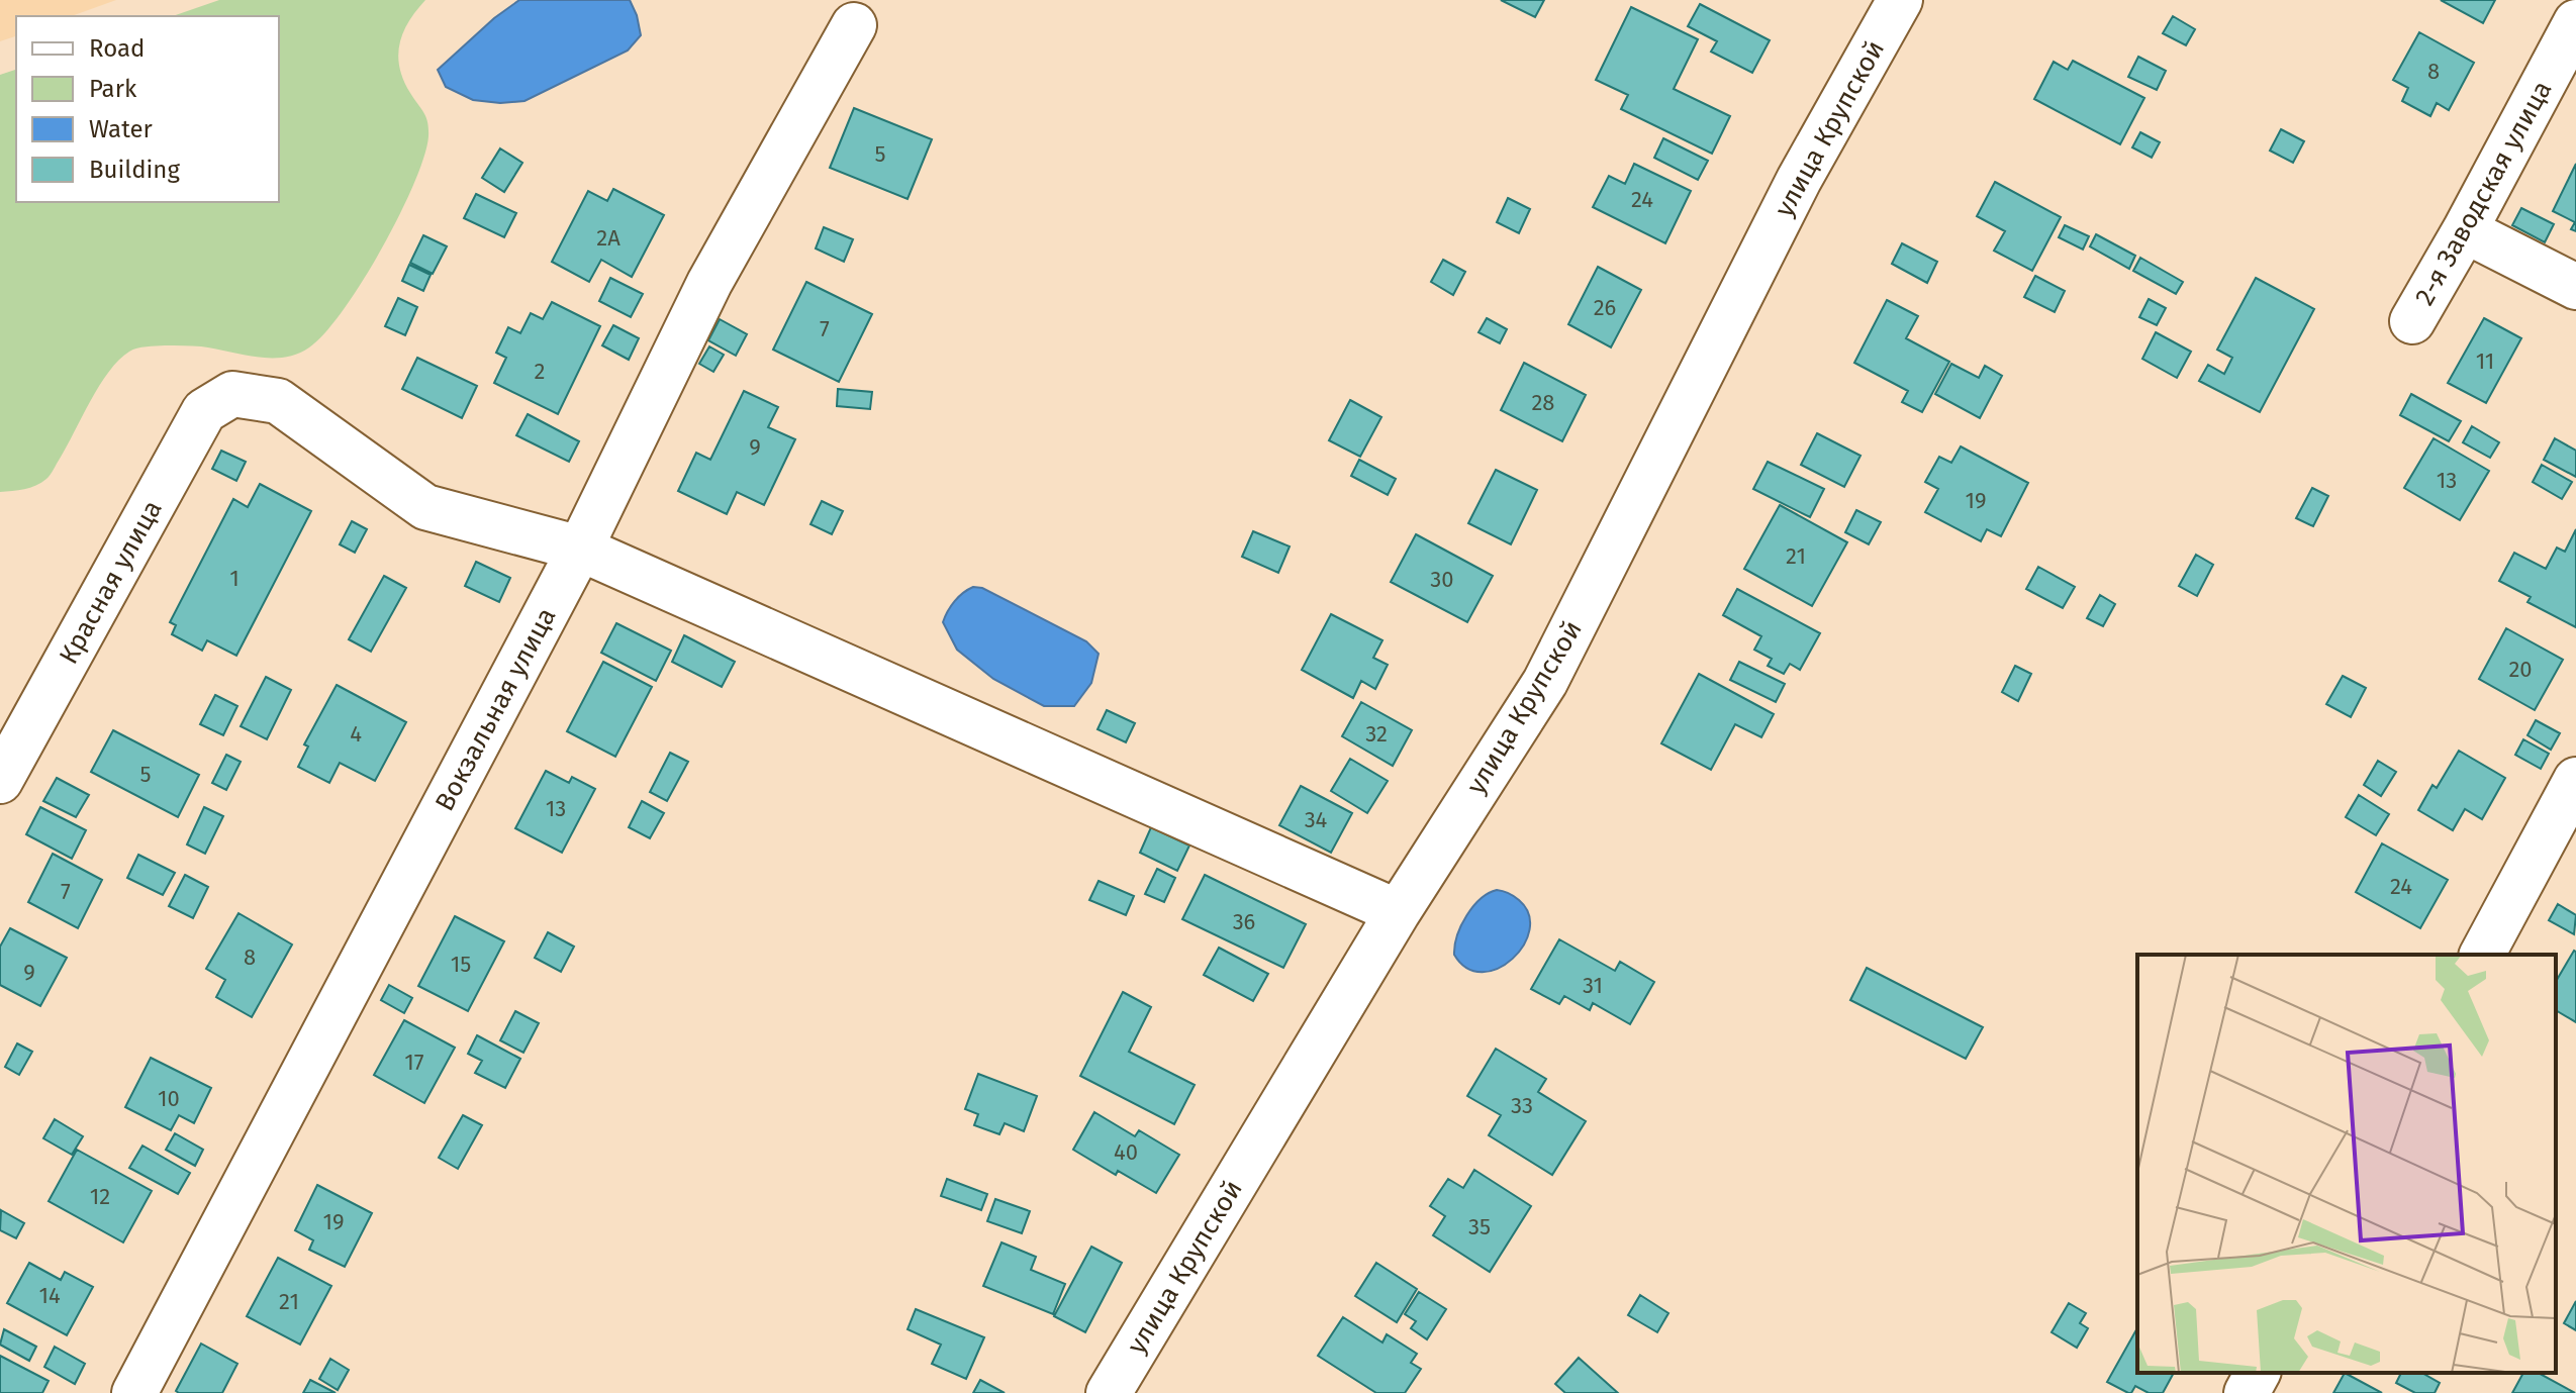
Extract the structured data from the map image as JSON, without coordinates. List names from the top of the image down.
{
  "streets": {
    "street": [
      "улица Крупской",
      "2-я Заводская улица",
      "Красная улица",
      "Вокзальная улица"
    ]
  },
  "crossings": [
    ["Красная улица", "Вокзальная улица"]
  ],
  "house_numbers": [
    "8",
    "5",
    "24",
    "2А",
    "26",
    "7",
    "11",
    "2",
    "28",
    "9",
    "13",
    "19",
    "21",
    "1",
    "30",
    "20",
    "4",
    "32",
    "5",
    "13",
    "34",
    "24",
    "7",
    "36",
    "8",
    "15",
    "9",
    "31",
    "17",
    "10",
    "33",
    "40",
    "12",
    "19",
    "35",
    "14",
    "21"
  ],
  "legend": [
    "Road",
    "Park",
    "Water",
    "Building"
  ]
}
